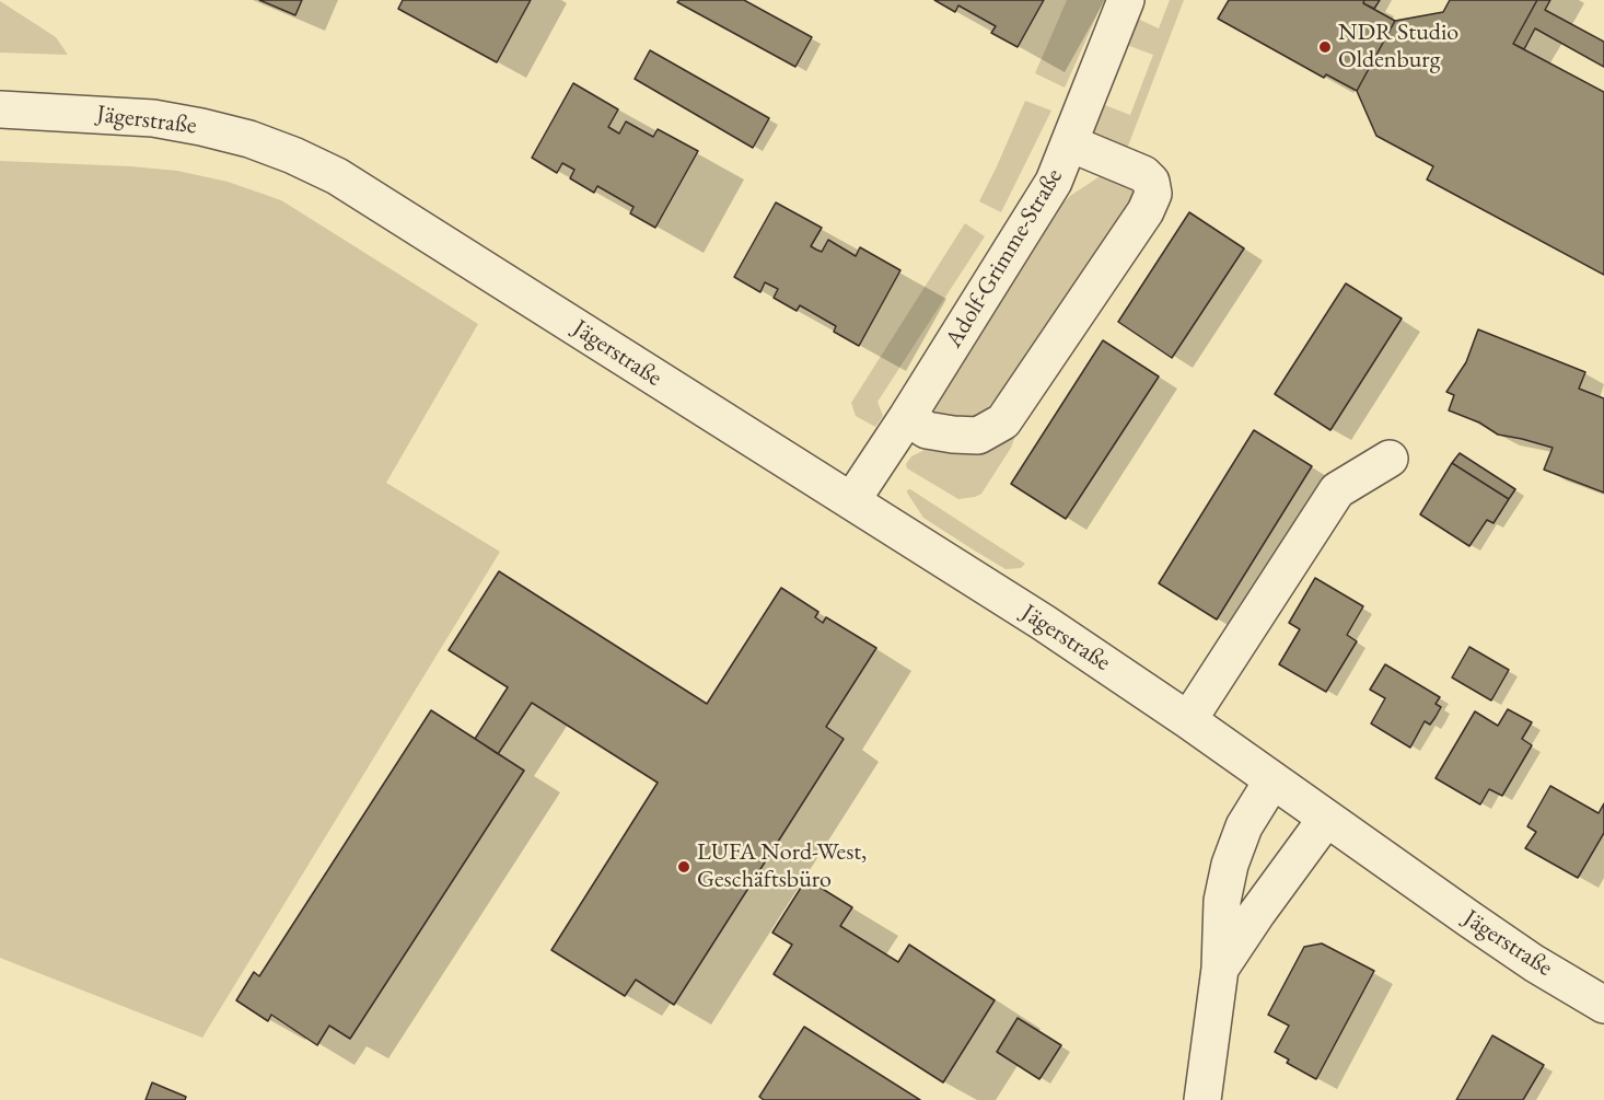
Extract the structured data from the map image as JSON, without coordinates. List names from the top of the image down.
{
  "streets": {
    "street": ["Jägerstraße", "Adolf-Grimme-Straße"]
  },
  "crossings": [
    ["Jägerstraße", "Adolf-Grimme-Straße"]
  ],
  "places": ["NDR Studio Oldenburg", "LUFA Nord-West, Geschäftsbüro"]
}
